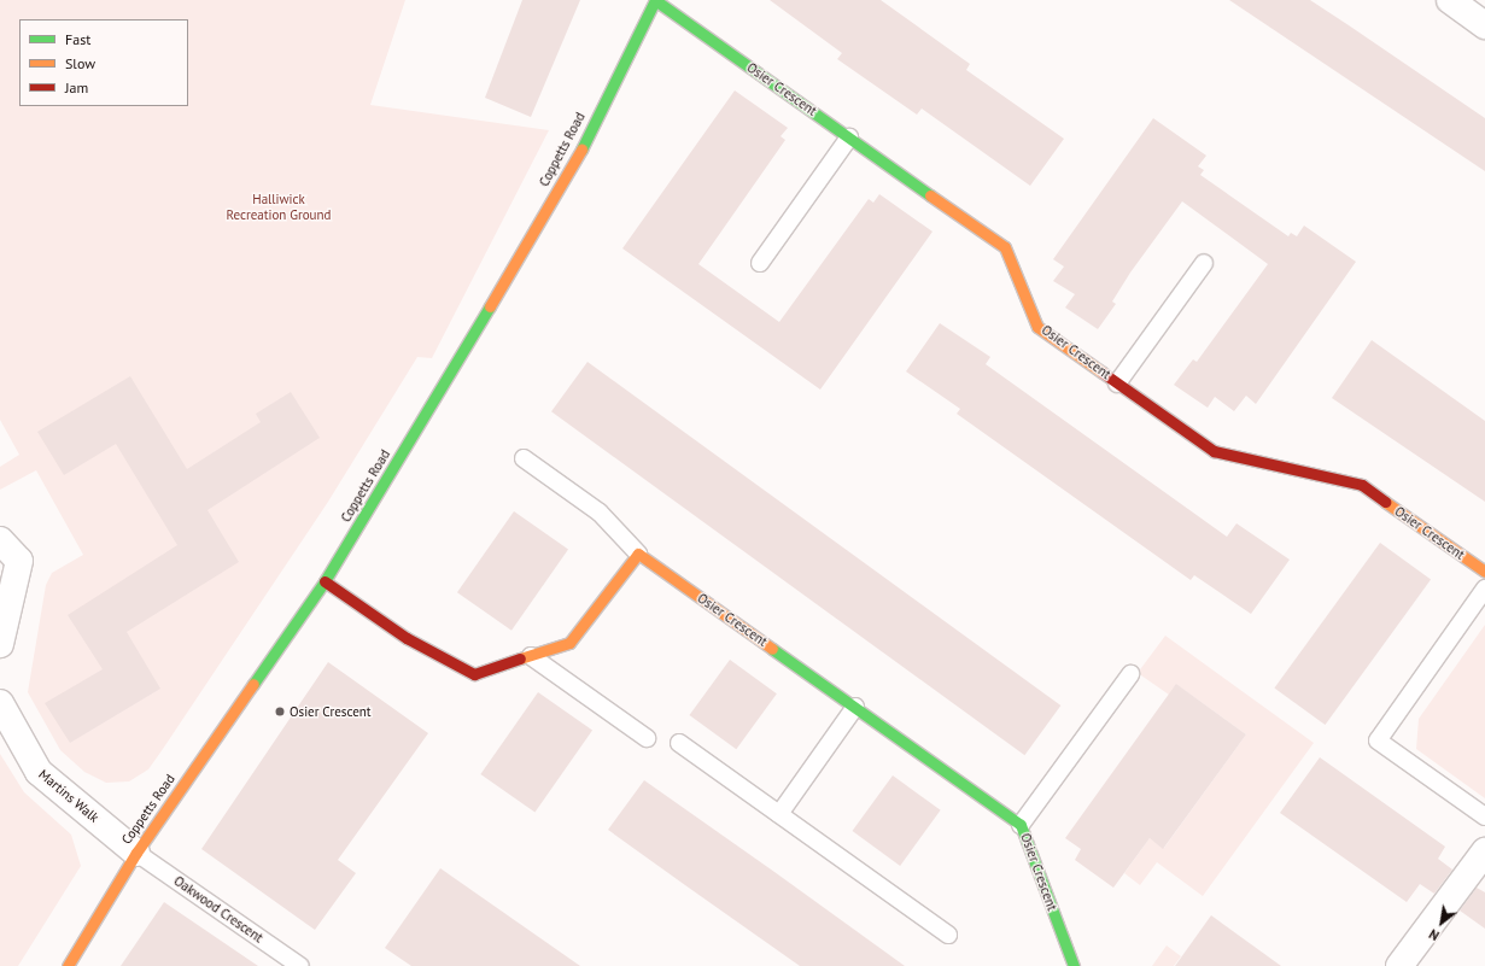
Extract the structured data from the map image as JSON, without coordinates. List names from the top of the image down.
{
  "streets": {
    "street": ["Osier Crescent", "Coppetts Road", "Martins Walk"],
    "lane": ["Oakwood Crescent"]
  },
  "crossings": [
    ["Osier Crescent", "Coppetts Road"],
    ["Coppetts Road", "Martins Walk"],
    ["Coppetts Road", "Oakwood Crescent"],
    ["Martins Walk", "Oakwood Crescent"]
  ],
  "parks": ["Halliwick Recreation Ground"],
  "places": ["Osier Crescent"],
  "legend": ["Fast", "Slow", "Jam"],
  "north": "bottom left"
}
